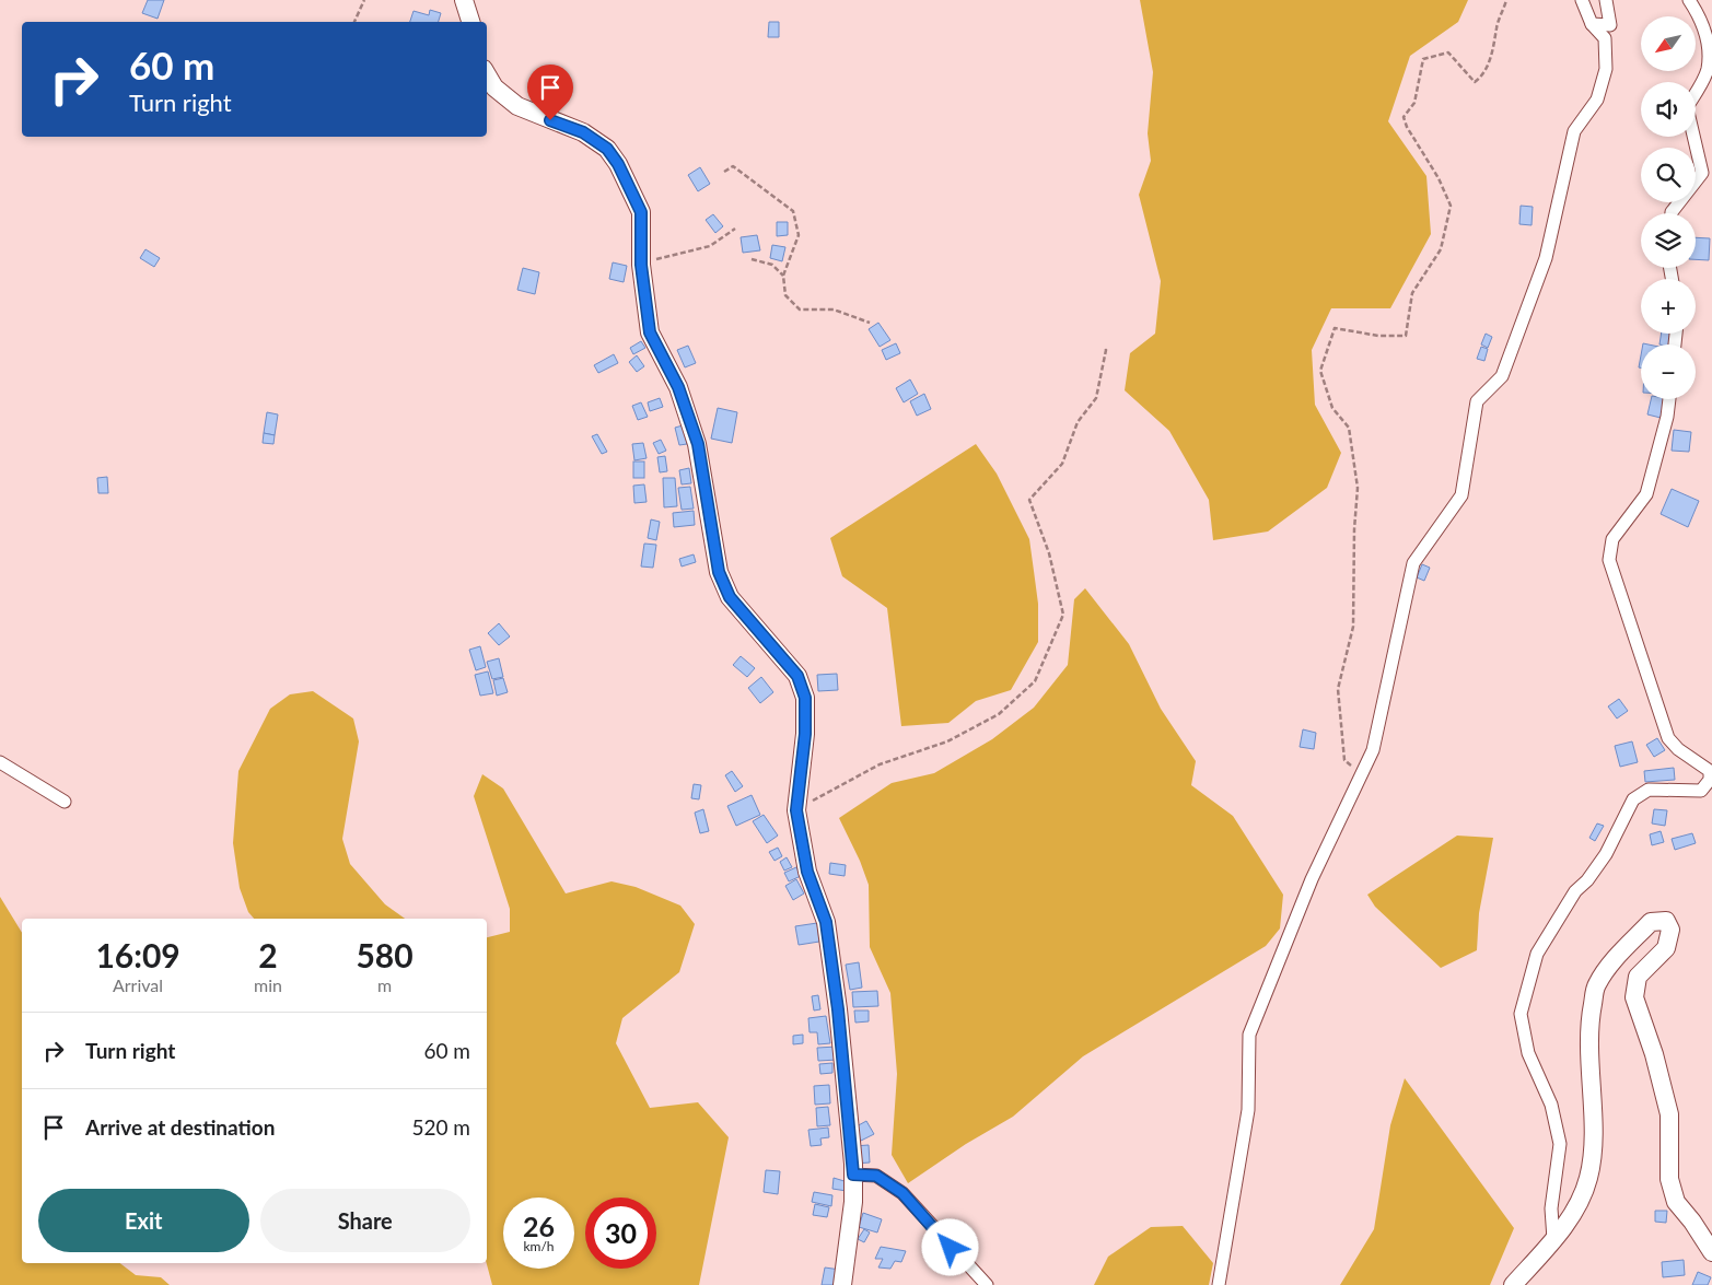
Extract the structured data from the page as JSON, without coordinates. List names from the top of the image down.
{
  "north": "bottom left",
  "page": {
    "map_buttons": ["+", "−"],
    "turn": ["60 m", "Turn right"],
    "eta": [
      "16:09",
      "Arrival",
      "2",
      "min",
      "580",
      "m"
    ],
    "list": [
      {
        "name": "Turn right",
        "value": "60 m"
      },
      {
        "name": "Arrive at destination",
        "value": "520 m"
      }
    ],
    "buttons": ["Exit", "Share"],
    "speed": "26 km/h",
    "limit": "30"
  }
}
